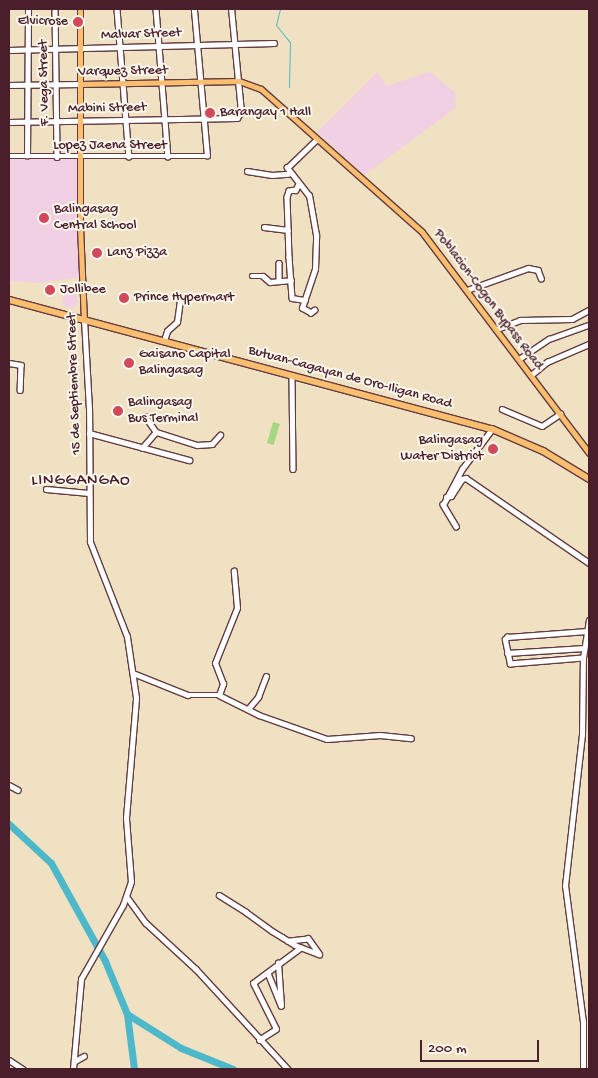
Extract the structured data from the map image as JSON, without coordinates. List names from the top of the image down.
{
  "streets": {
    "highway": ["Butuan-Cagayan de Oro-Iligan Road"],
    "main road": ["Varquez Street", "Poblacion-Cogon Bypass Road", "15 de Septiembre Street"],
    "street": [
      "Malvar Street",
      "F. Vega Street",
      "Mabini Street",
      "Lopez Jaena Street"
    ]
  },
  "crossings": [
    ["Malvar Street", "F. Vega Street"],
    ["Malvar Street", "15 de Septiembre Street"],
    ["Varquez Street", "F. Vega Street"],
    ["Varquez Street", "Mabini Street"],
    ["Varquez Street", "Poblacion-Cogon Bypass Road"],
    ["Varquez Street", "15 de Septiembre Street"],
    ["F. Vega Street", "Mabini Street"],
    ["F. Vega Street", "Lopez Jaena Street"],
    ["Mabini Street", "Lopez Jaena Street"],
    ["Mabini Street", "Poblacion-Cogon Bypass Road"],
    ["Mabini Street", "15 de Septiembre Street"],
    ["Lopez Jaena Street", "15 de Septiembre Street"],
    ["Butuan-Cagayan de Oro-Iligan Road", "15 de Septiembre Street"]
  ],
  "districts": ["LINGGANGAO"],
  "places": [
    "Elvicrose",
    "Barangay 1 Hall",
    "Balingasag Central School",
    "Lanz Pizza",
    "Jollibee",
    "Prince Hypermart",
    "Gaisano Capital Balingasag",
    "Balingasag Bus Terminal",
    "Balingasag Water District"
  ],
  "scale_bar": "200 m"
}
